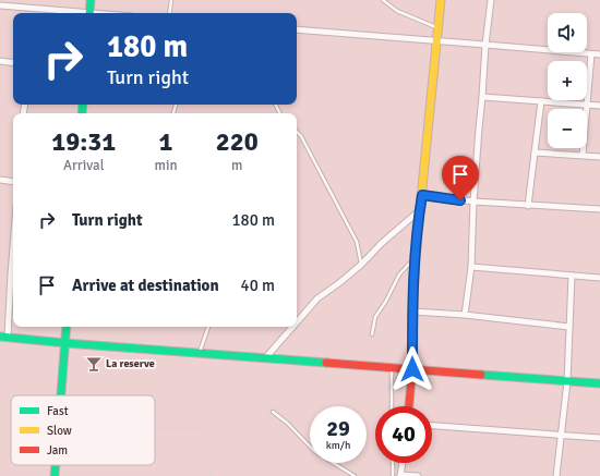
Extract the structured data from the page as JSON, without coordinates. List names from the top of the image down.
{
  "places": {
    "bar": ["La reserve"]
  },
  "legend": ["Fast", "Slow", "Jam"],
  "page": {
    "map_buttons": ["+", "−"],
    "turn": ["180 m", "Turn right"],
    "eta": [
      "19:31",
      "Arrival",
      "1",
      "min",
      "220",
      "m"
    ],
    "list": [
      {
        "name": "Turn right",
        "value": "180 m"
      },
      {
        "name": "Arrive at destination",
        "value": "40 m"
      }
    ],
    "speed": "29 km/h",
    "limit": "40"
  }
}
